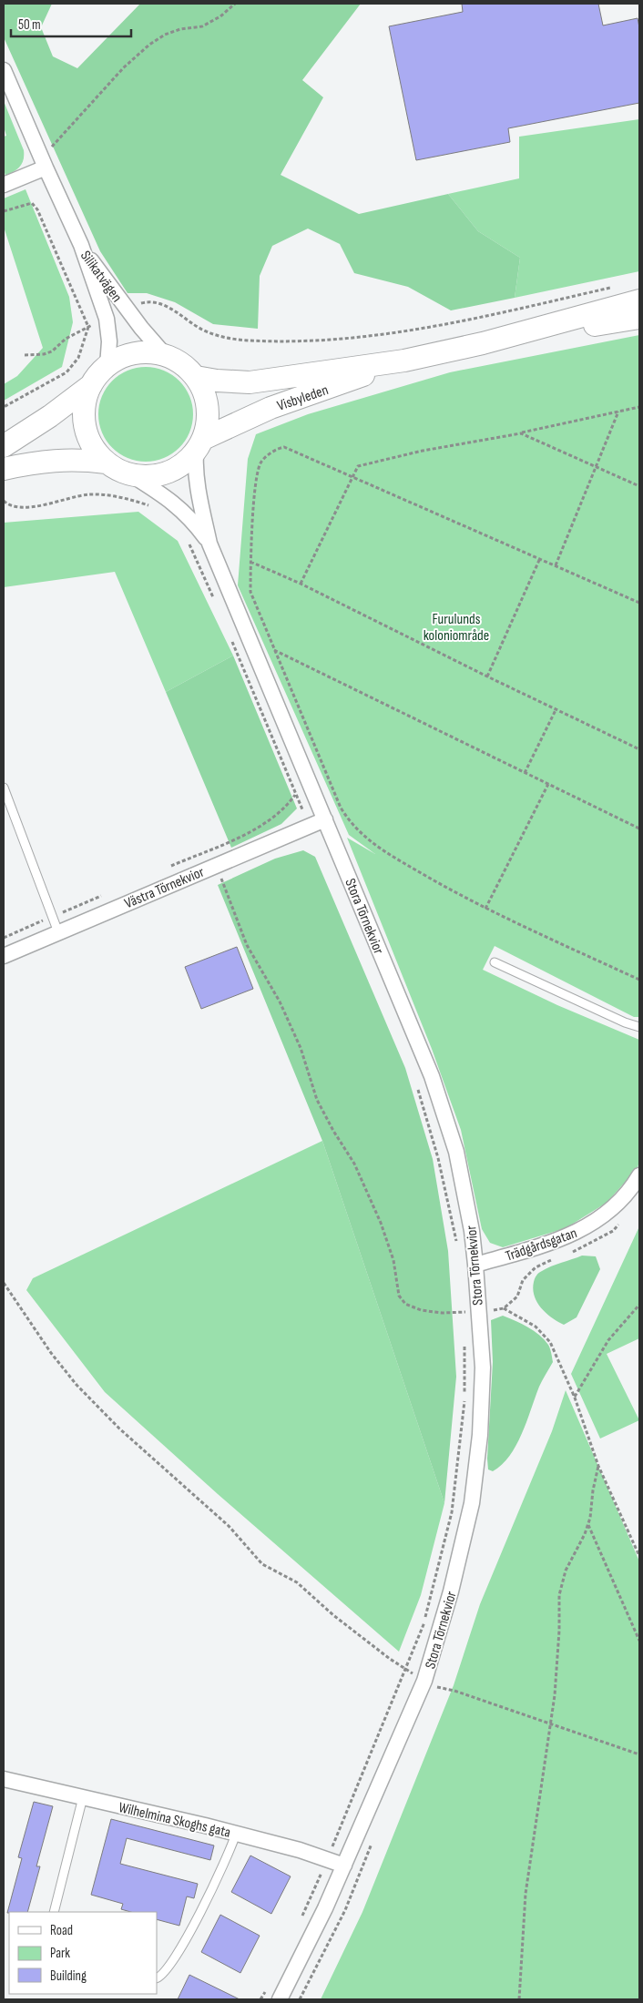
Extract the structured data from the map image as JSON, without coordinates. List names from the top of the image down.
{
  "streets": {
    "main road": ["Visbyleden"],
    "street": [
      "Silikatvägen",
      "Västra Törnekvior",
      "Stora Törnekvior",
      "Trädgårdsgatan",
      "Wilhelmina Skoghs gata"
    ]
  },
  "crossings": [
    ["Silikatvägen", "Visbyleden"],
    ["Västra Törnekvior", "Stora Törnekvior"],
    ["Stora Törnekvior", "Trädgårdsgatan"],
    ["Stora Törnekvior", "Wilhelmina Skoghs gata"]
  ],
  "parks": ["Furulunds koloniområde"],
  "legend": ["Road", "Park", "Building"],
  "scale_bar": "50 m"
}
